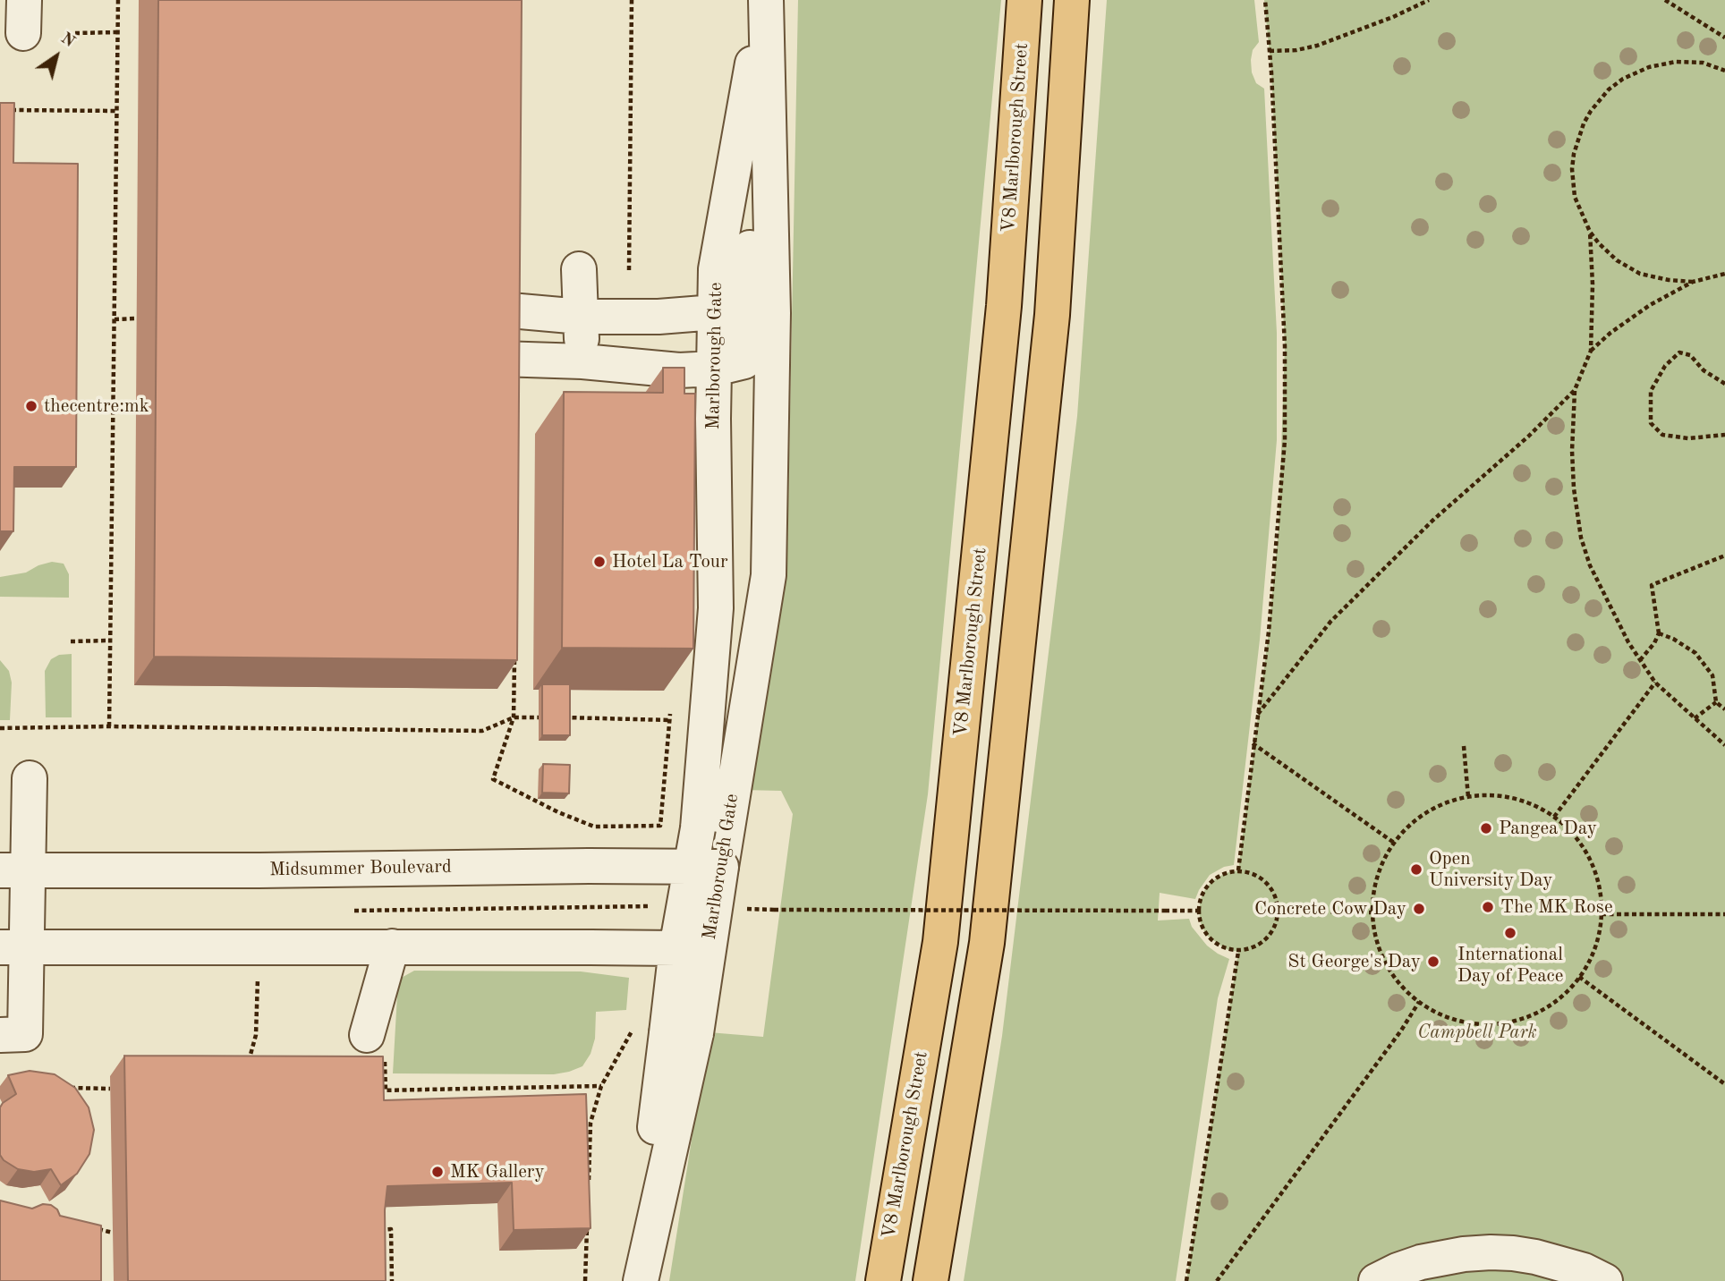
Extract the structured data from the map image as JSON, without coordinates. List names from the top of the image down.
{
  "streets": {
    "main road": ["V8 Marlborough Street"],
    "street": ["Marlborough Gate", "Midsummer Boulevard"]
  },
  "crossings": [
    ["Marlborough Gate", "Midsummer Boulevard"]
  ],
  "parks": ["Campbell Park"],
  "places": [
    "thecentre:mk",
    "Hotel La Tour",
    "Pangea Day",
    "Open University Day",
    "The MK Rose",
    "Concrete Cow Day",
    "International Day of Peace",
    "St George's Day",
    "MK Gallery"
  ],
  "north": "top right"
}
